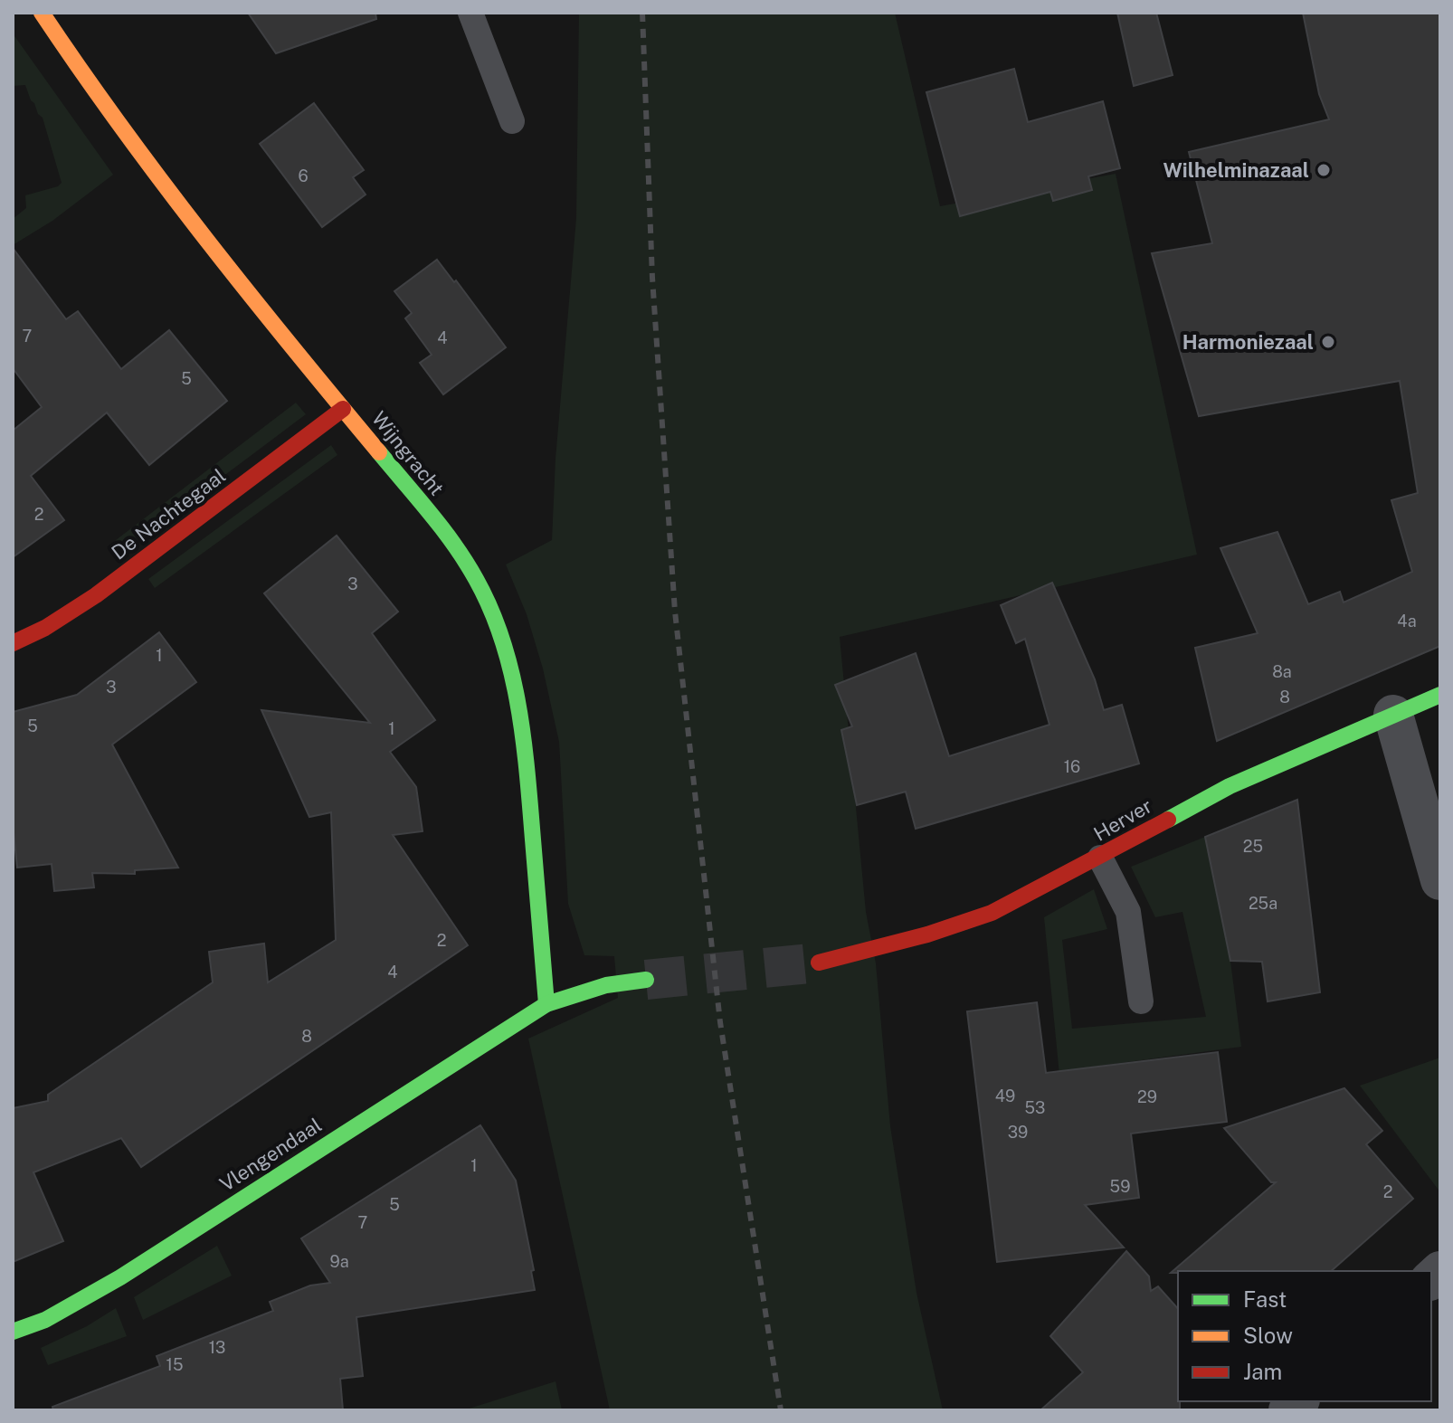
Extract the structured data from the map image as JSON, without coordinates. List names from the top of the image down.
{
  "streets": {
    "street": [
      "Wijngracht",
      "De Nachtegaal",
      "Herver",
      "Vlengendaal"
    ]
  },
  "crossings": [
    ["Wijngracht", "De Nachtegaal"],
    ["Wijngracht", "Vlengendaal"]
  ],
  "places": ["Wilhelminazaal", "Harmoniezaal"],
  "house_numbers": [
    "6",
    "7",
    "4",
    "5",
    "2",
    "3",
    "4a",
    "1",
    "8a",
    "3",
    "8",
    "5",
    "1",
    "16",
    "25",
    "25a",
    "2",
    "4",
    "8",
    "49",
    "29",
    "53",
    "39",
    "1",
    "59",
    "2",
    "5",
    "7",
    "9a",
    "13",
    "15"
  ],
  "legend": ["Fast", "Slow", "Jam"]
}
